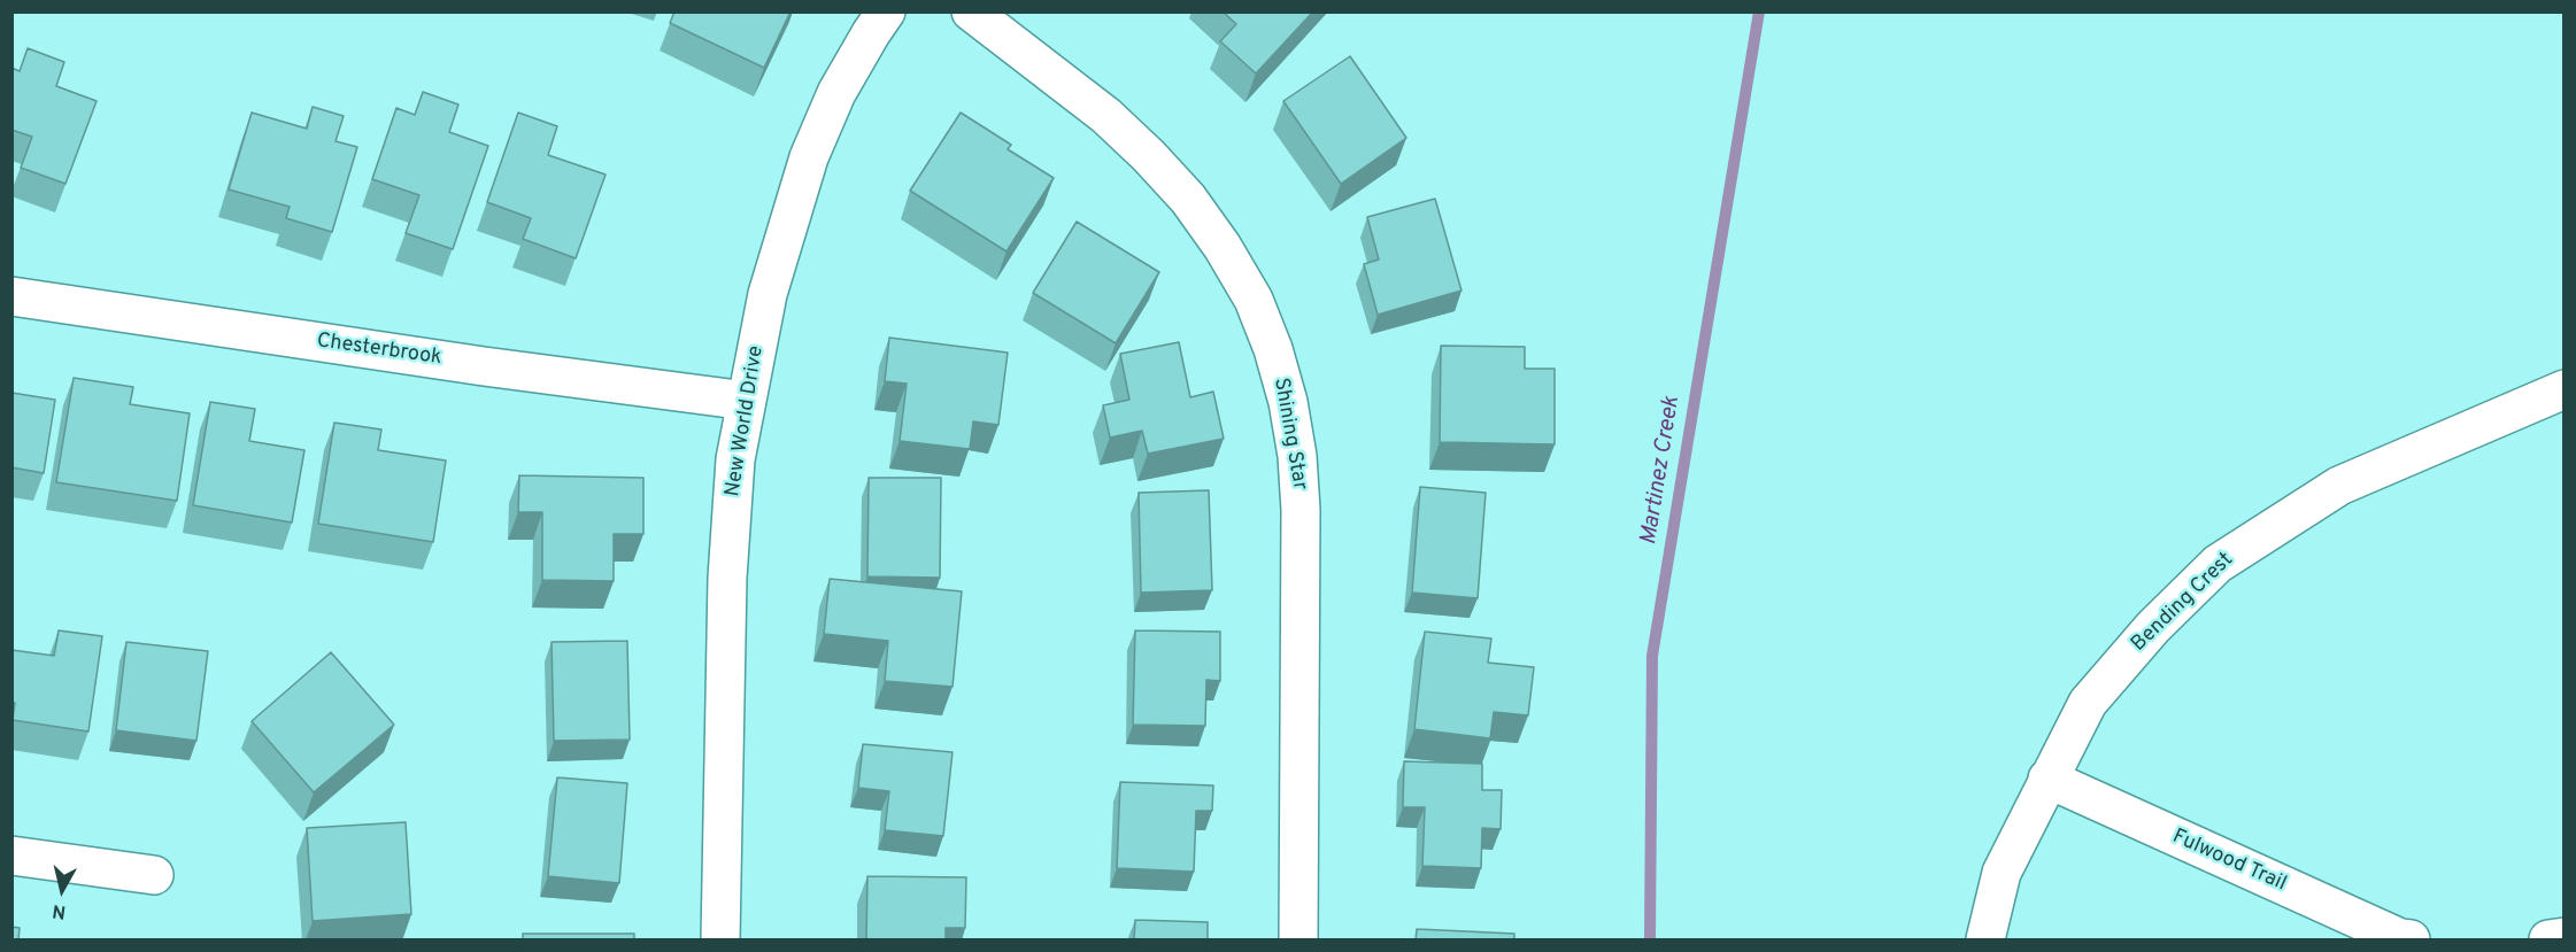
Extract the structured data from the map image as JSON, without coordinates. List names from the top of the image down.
{
  "streets": {
    "street": [
      "Chesterbrook",
      "New World Drive",
      "Shining Star",
      "Bending Crest",
      "Fulwood Trail"
    ]
  },
  "crossings": [
    ["Chesterbrook", "New World Drive"],
    ["Bending Crest", "Fulwood Trail"]
  ],
  "water": ["Martinez Creek"],
  "north": "bottom"
}
